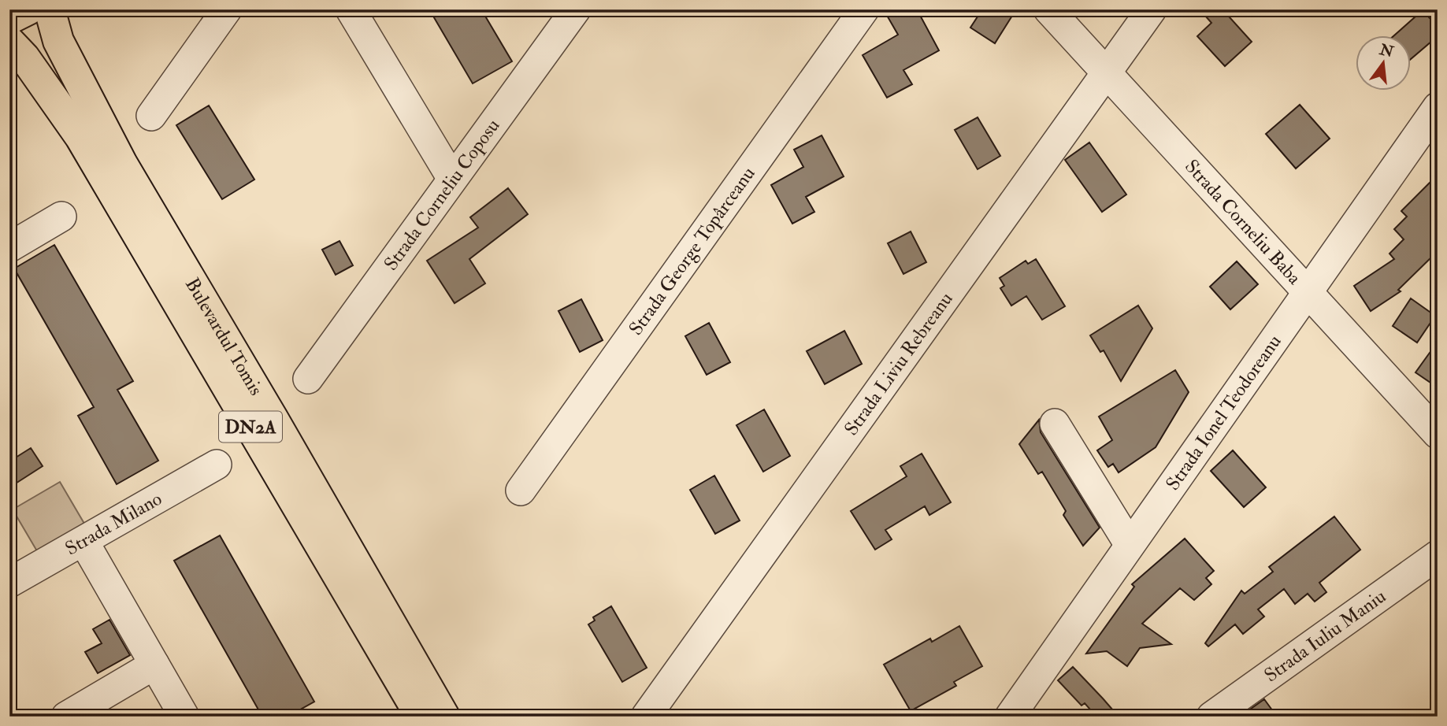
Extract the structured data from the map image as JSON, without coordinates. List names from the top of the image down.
{
  "streets": {
    "main road": ["Bulevardul Tomis", "DN2A"],
    "street": [
      "Strada Corneliu Coposu",
      "Strada Corneliu Baba",
      "Strada George Topârceanu",
      "Strada Liviu Rebreanu",
      "Strada Ionel Teodoreanu",
      "Strada Milano",
      "Strada Iuliu Maniu"
    ]
  },
  "crossings": [
    ["Strada Corneliu Baba", "Strada Liviu Rebreanu"],
    ["Strada Corneliu Baba", "Strada Ionel Teodoreanu"]
  ],
  "north": "top"
}
